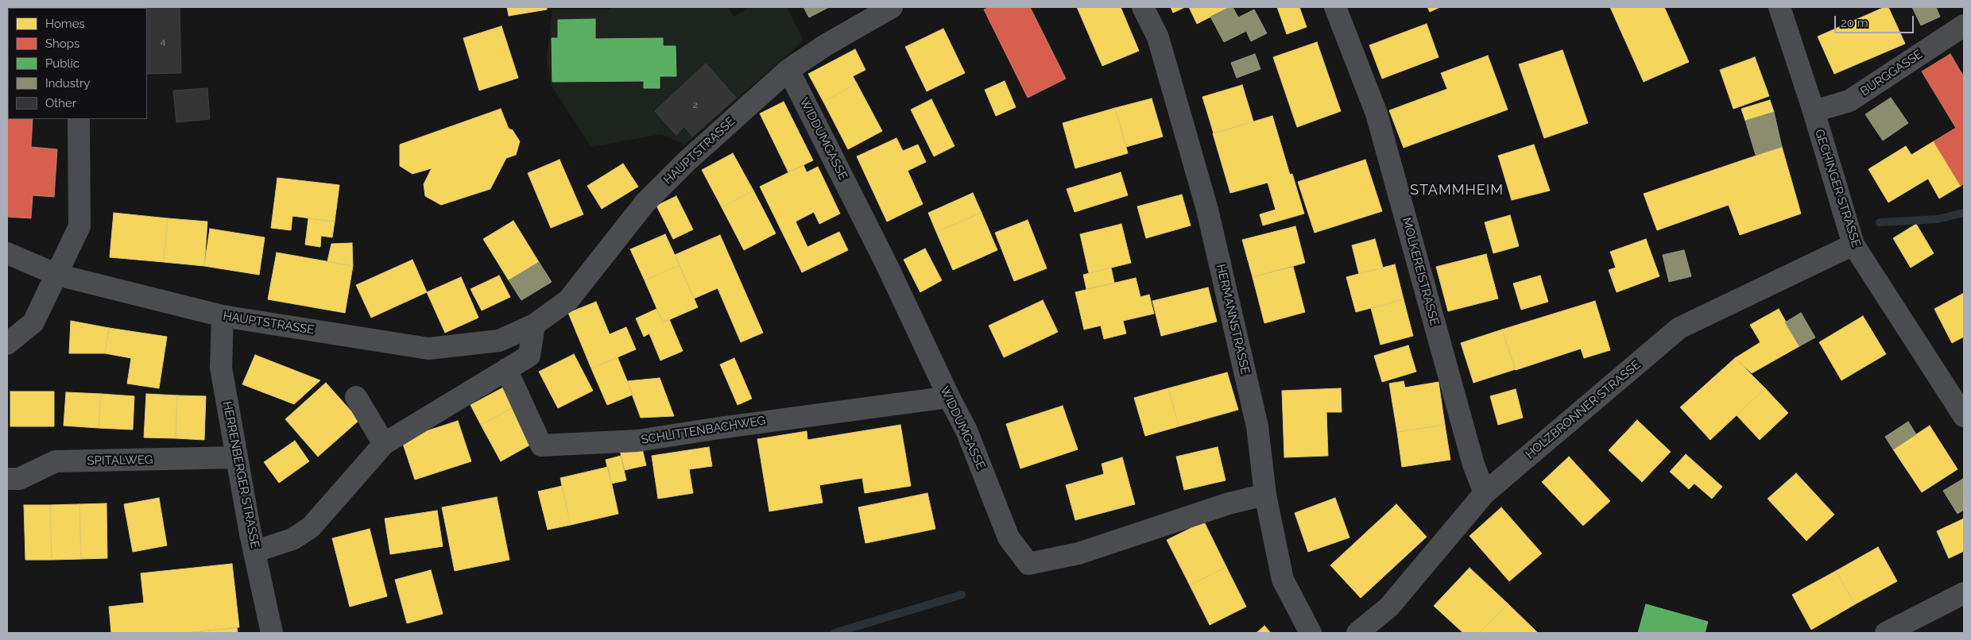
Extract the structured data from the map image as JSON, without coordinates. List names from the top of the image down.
{
  "streets": {
    "street": [
      "BURGGASSE",
      "WIDDUMGASSE",
      "HAUPTSTRASSE",
      "GECHINGER STRASSE",
      "MOLKEREISTRASSE",
      "HERMANNSTRASSE",
      "HOLZBRONNER STRASSE",
      "SCHLITTENBACHWEG",
      "SPITALWEG",
      "HERRENBERGER STRASSE"
    ]
  },
  "crossings": [
    ["BURGGASSE", "GECHINGER STRASSE"],
    ["WIDDUMGASSE", "HAUPTSTRASSE"],
    ["WIDDUMGASSE", "HERMANNSTRASSE"],
    ["WIDDUMGASSE", "SCHLITTENBACHWEG"],
    ["HAUPTSTRASSE", "HERRENBERGER STRASSE"],
    ["GECHINGER STRASSE", "HOLZBRONNER STRASSE"],
    ["MOLKEREISTRASSE", "HOLZBRONNER STRASSE"],
    ["SPITALWEG", "HERRENBERGER STRASSE"]
  ],
  "districts": ["STAMMHEIM"],
  "house_numbers": ["4", "2"],
  "legend": [
    "Homes",
    "Shops",
    "Public",
    "Industry",
    "Other"
  ],
  "scale_bar": "20 m"
}
